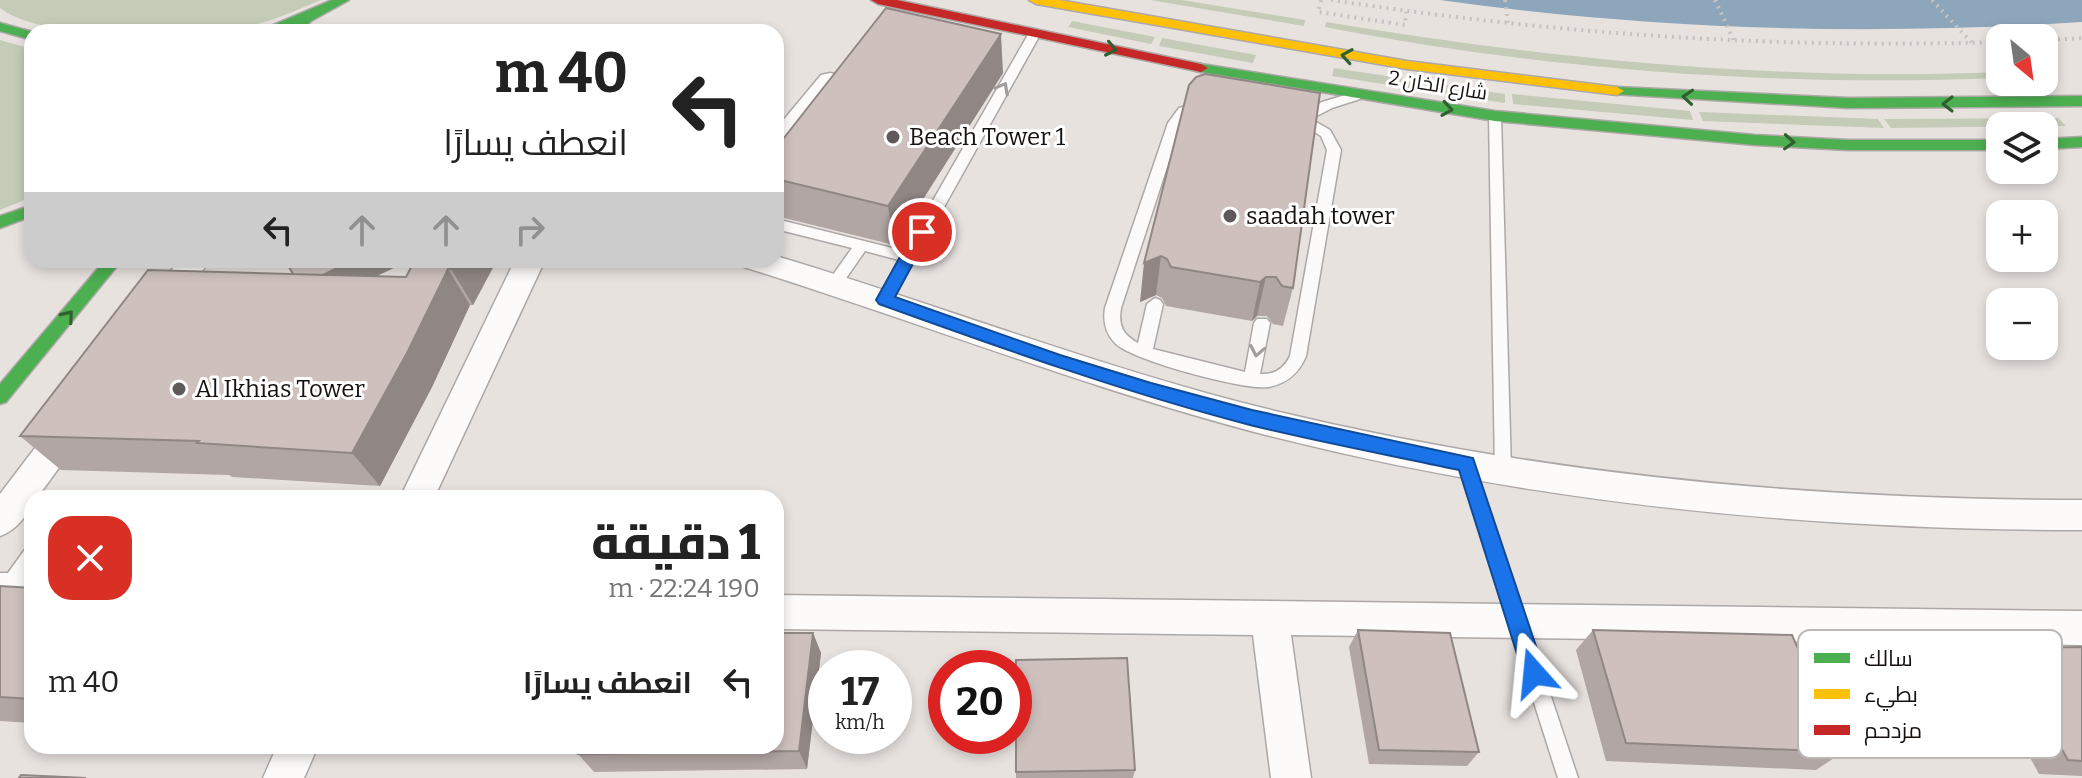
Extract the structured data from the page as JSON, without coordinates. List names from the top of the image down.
{
  "streets": {
    "main road": ["شارع الخان 2"]
  },
  "places": ["Beach Tower 1", "saadah tower", "Al Ikhias Tower"],
  "legend": ["سالك", "بطيء", "مزدحم"],
  "north": "bottom right",
  "page": {
    "map_buttons": ["+", "−"],
    "turn": ["40 m", "انعطف يسارًا"],
    "heading": ["1 دقيقة", "190 m · 22:24"],
    "list": [
      {
        "name": "انعطف يسارًا",
        "value": "40 m"
      }
    ],
    "speed": "17 km/h",
    "limit": "20"
  }
}
